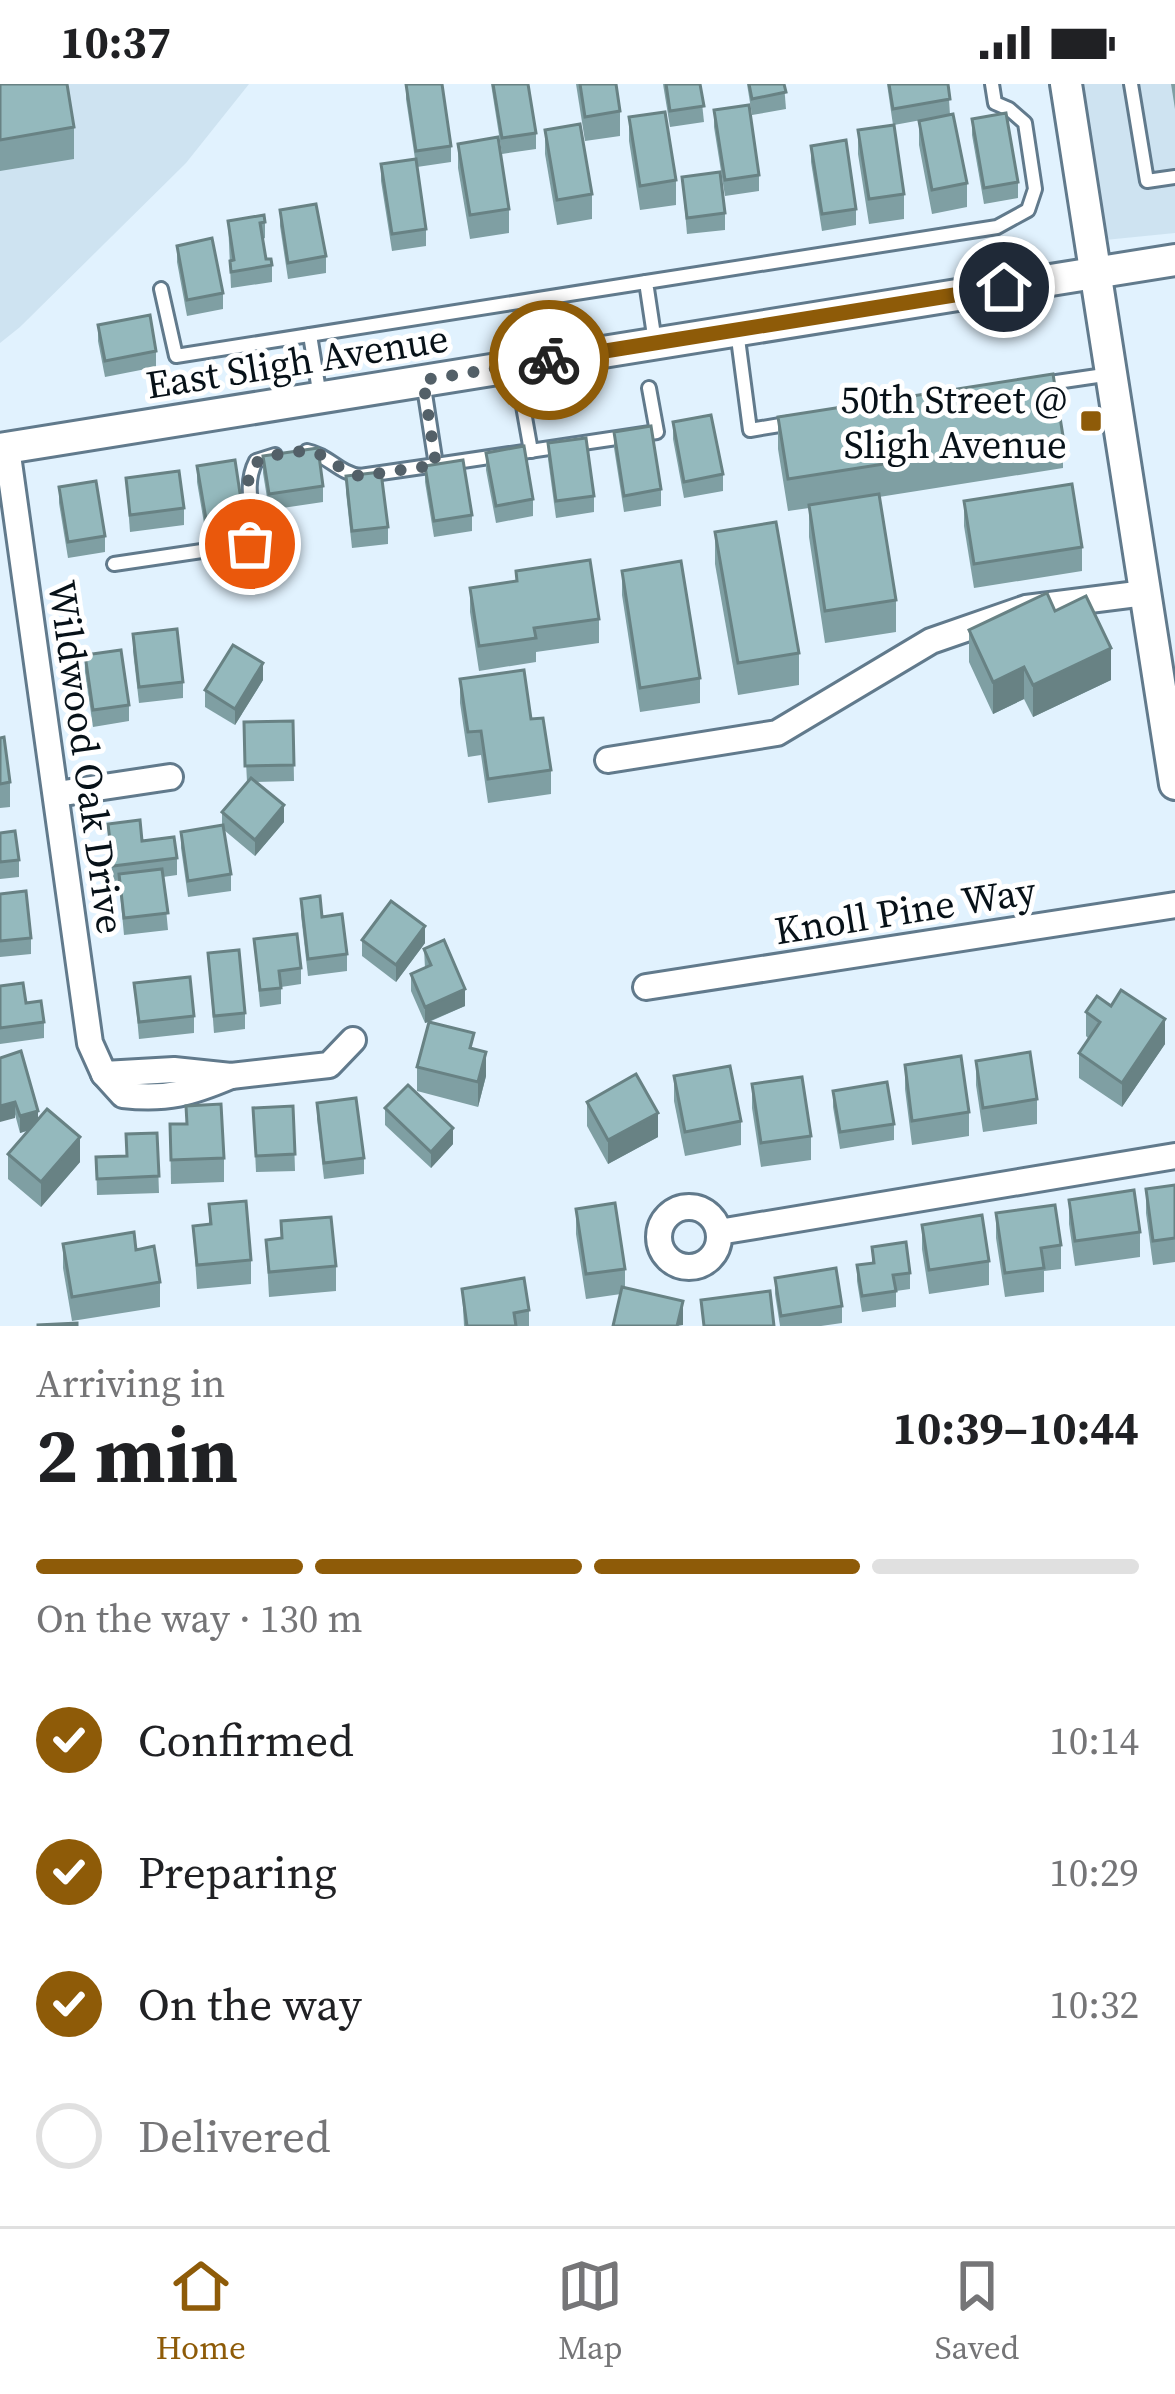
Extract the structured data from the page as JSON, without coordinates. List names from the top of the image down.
{
  "streets": {
    "street": ["East Sligh Avenue", "Wildwood Oak Drive", "Knoll Pine Way"]
  },
  "crossings": [
    ["East Sligh Avenue", "Wildwood Oak Drive"]
  ],
  "places": {
    "transit": ["50th Street @ Sligh Avenue"]
  },
  "page": {
    "status": "10:37",
    "heading": ["2 min", "Arriving in", "10:39–10:44"],
    "bar": "On the way · 130 m",
    "list": [
      ["Confirmed", "10:14"],
      ["Preparing", "10:29"],
      ["On the way", "10:32"],
      "Delivered"
    ],
    "tabs": ["Home", "Map", "Saved"]
  }
}
